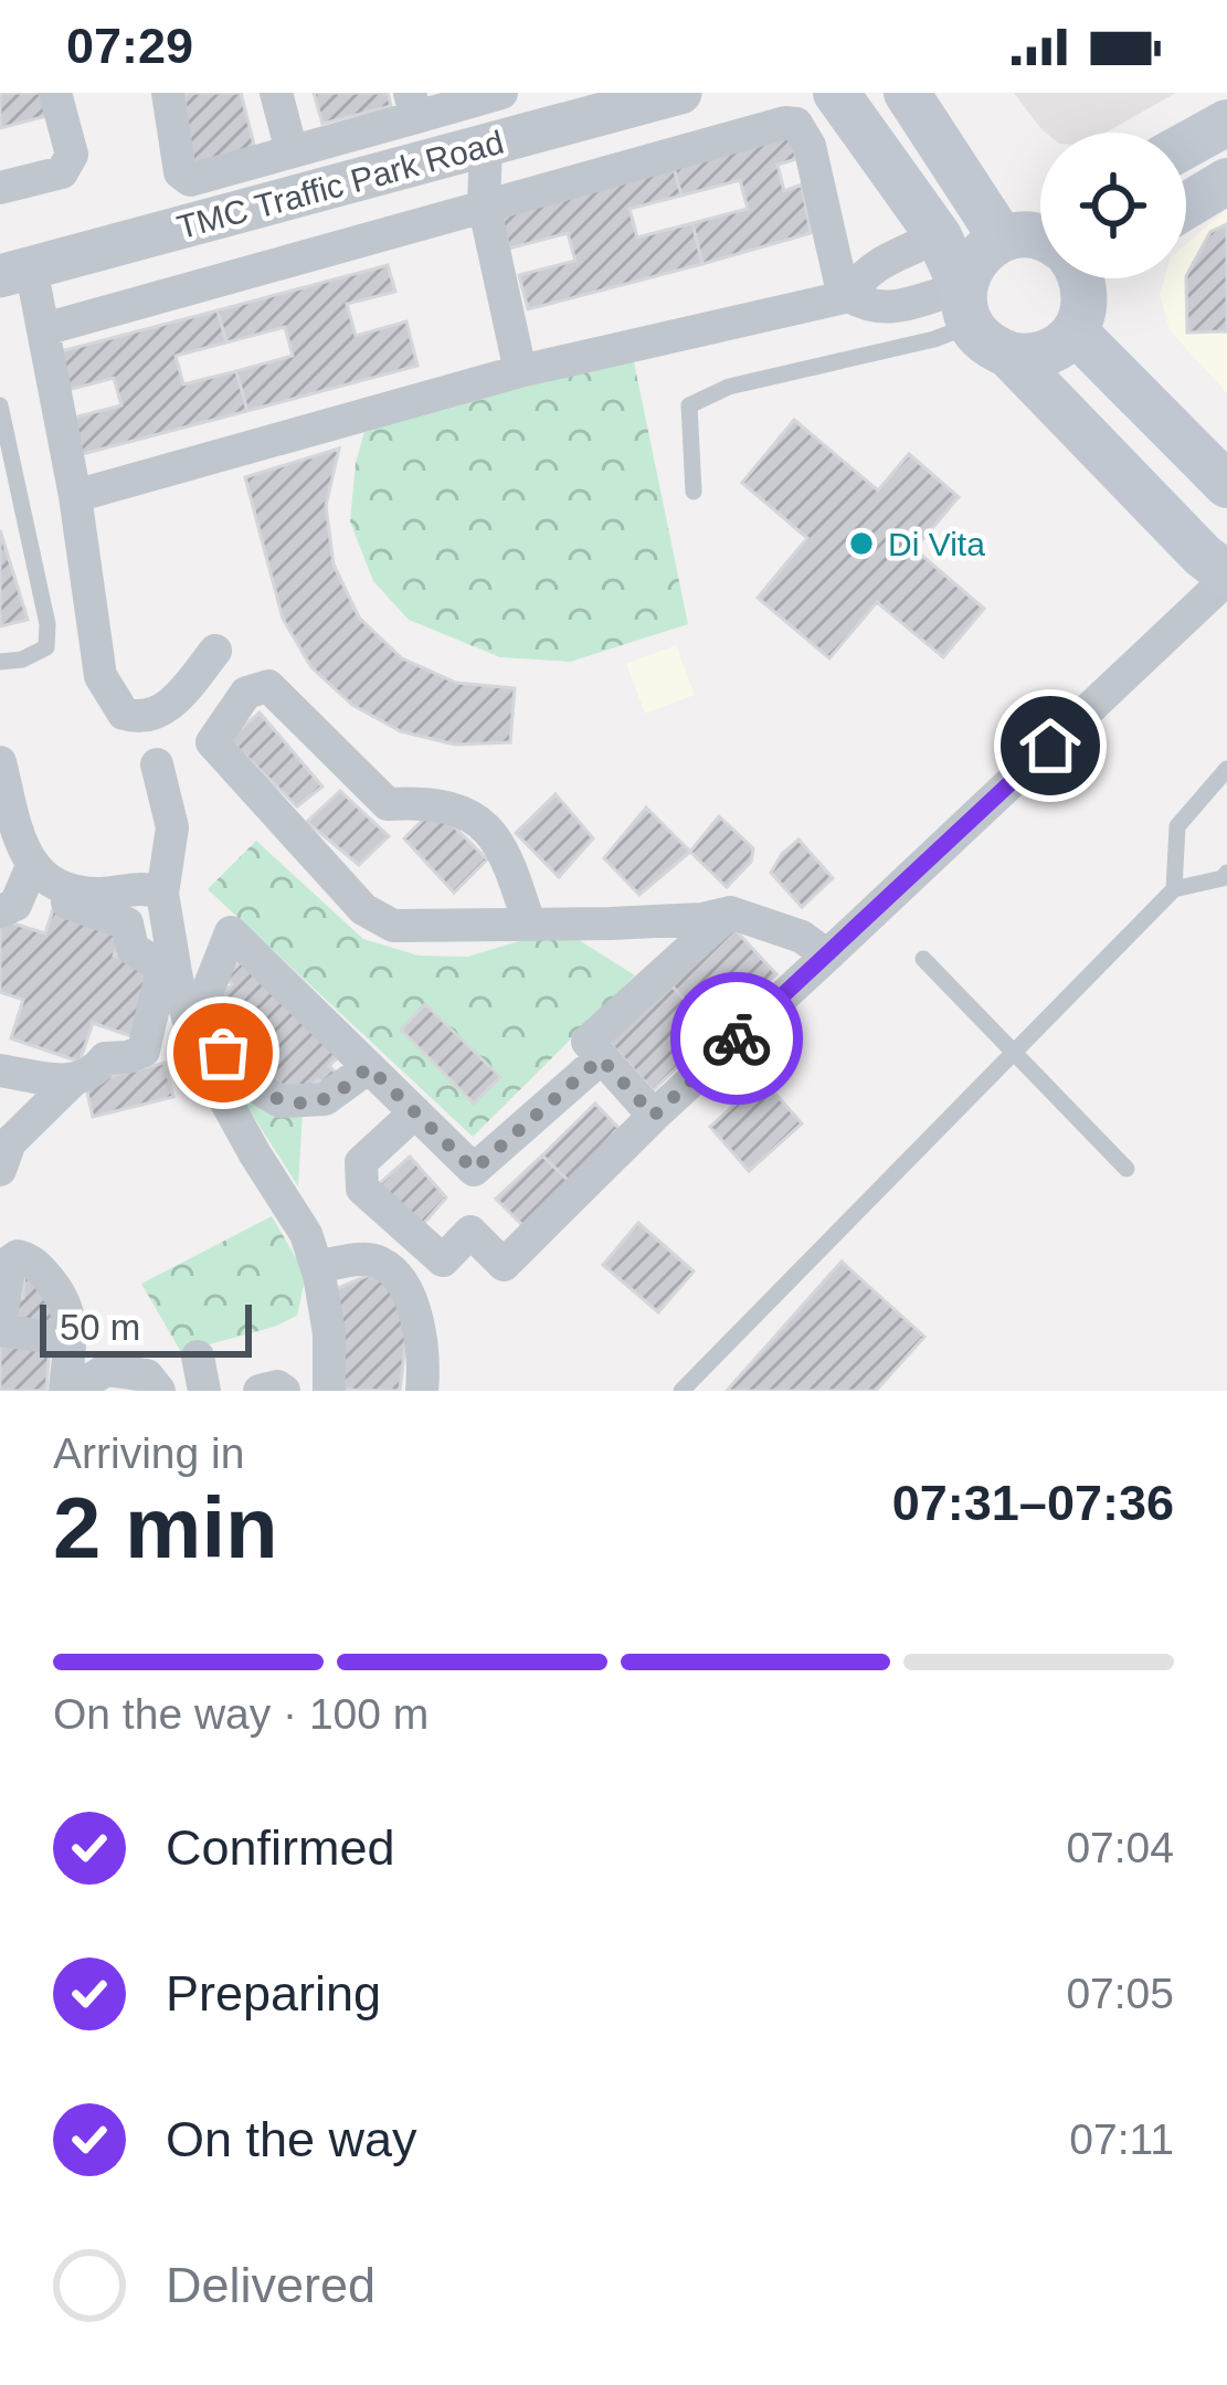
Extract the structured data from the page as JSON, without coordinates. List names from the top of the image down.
{
  "streets": {
    "street": ["TMC Traffic Park Road"]
  },
  "places": ["Di Vita"],
  "scale_bar": "50 m",
  "page": {
    "status": "07:29",
    "scale": "50 m",
    "heading": ["2 min", "Arriving in", "07:31–07:36"],
    "bar": "On the way · 100 m",
    "list": [
      ["Confirmed", "07:04"],
      ["Preparing", "07:05"],
      ["On the way", "07:11"],
      "Delivered"
    ]
  }
}
